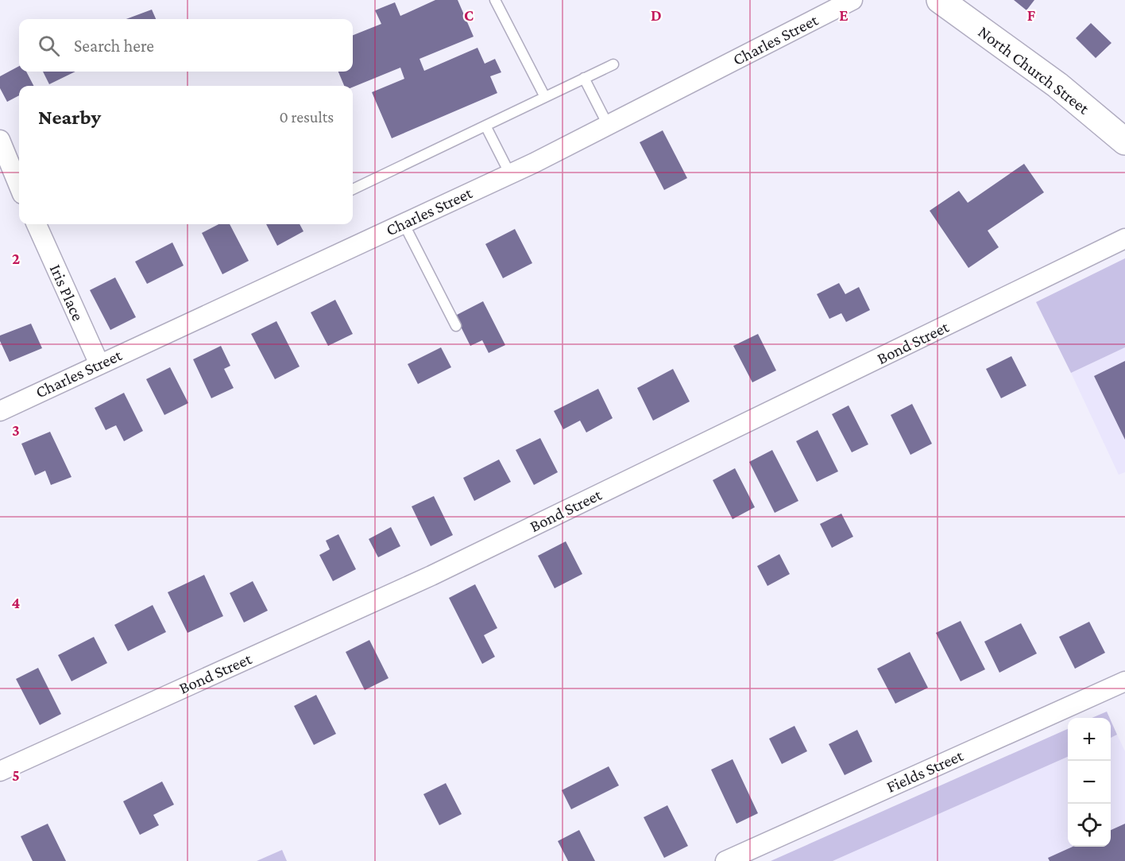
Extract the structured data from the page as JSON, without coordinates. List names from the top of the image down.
{
  "streets": {
    "main road": ["North Church Street"],
    "street": [
      "Charles Street",
      "Iris Place",
      "Bond Street",
      "Fields Street"
    ]
  },
  "crossings": [
    ["Charles Street", "Iris Place"]
  ],
  "page": {
    "search": "Search here",
    "heading": ["Nearby", "0 results"],
    "map_buttons": ["+", "−"]
  },
  "grid": {
    "columns": [
      "C",
      "D",
      "E",
      "F"
    ],
    "rows": [
      "2",
      "3",
      "4",
      "5"
    ]
  }
}
